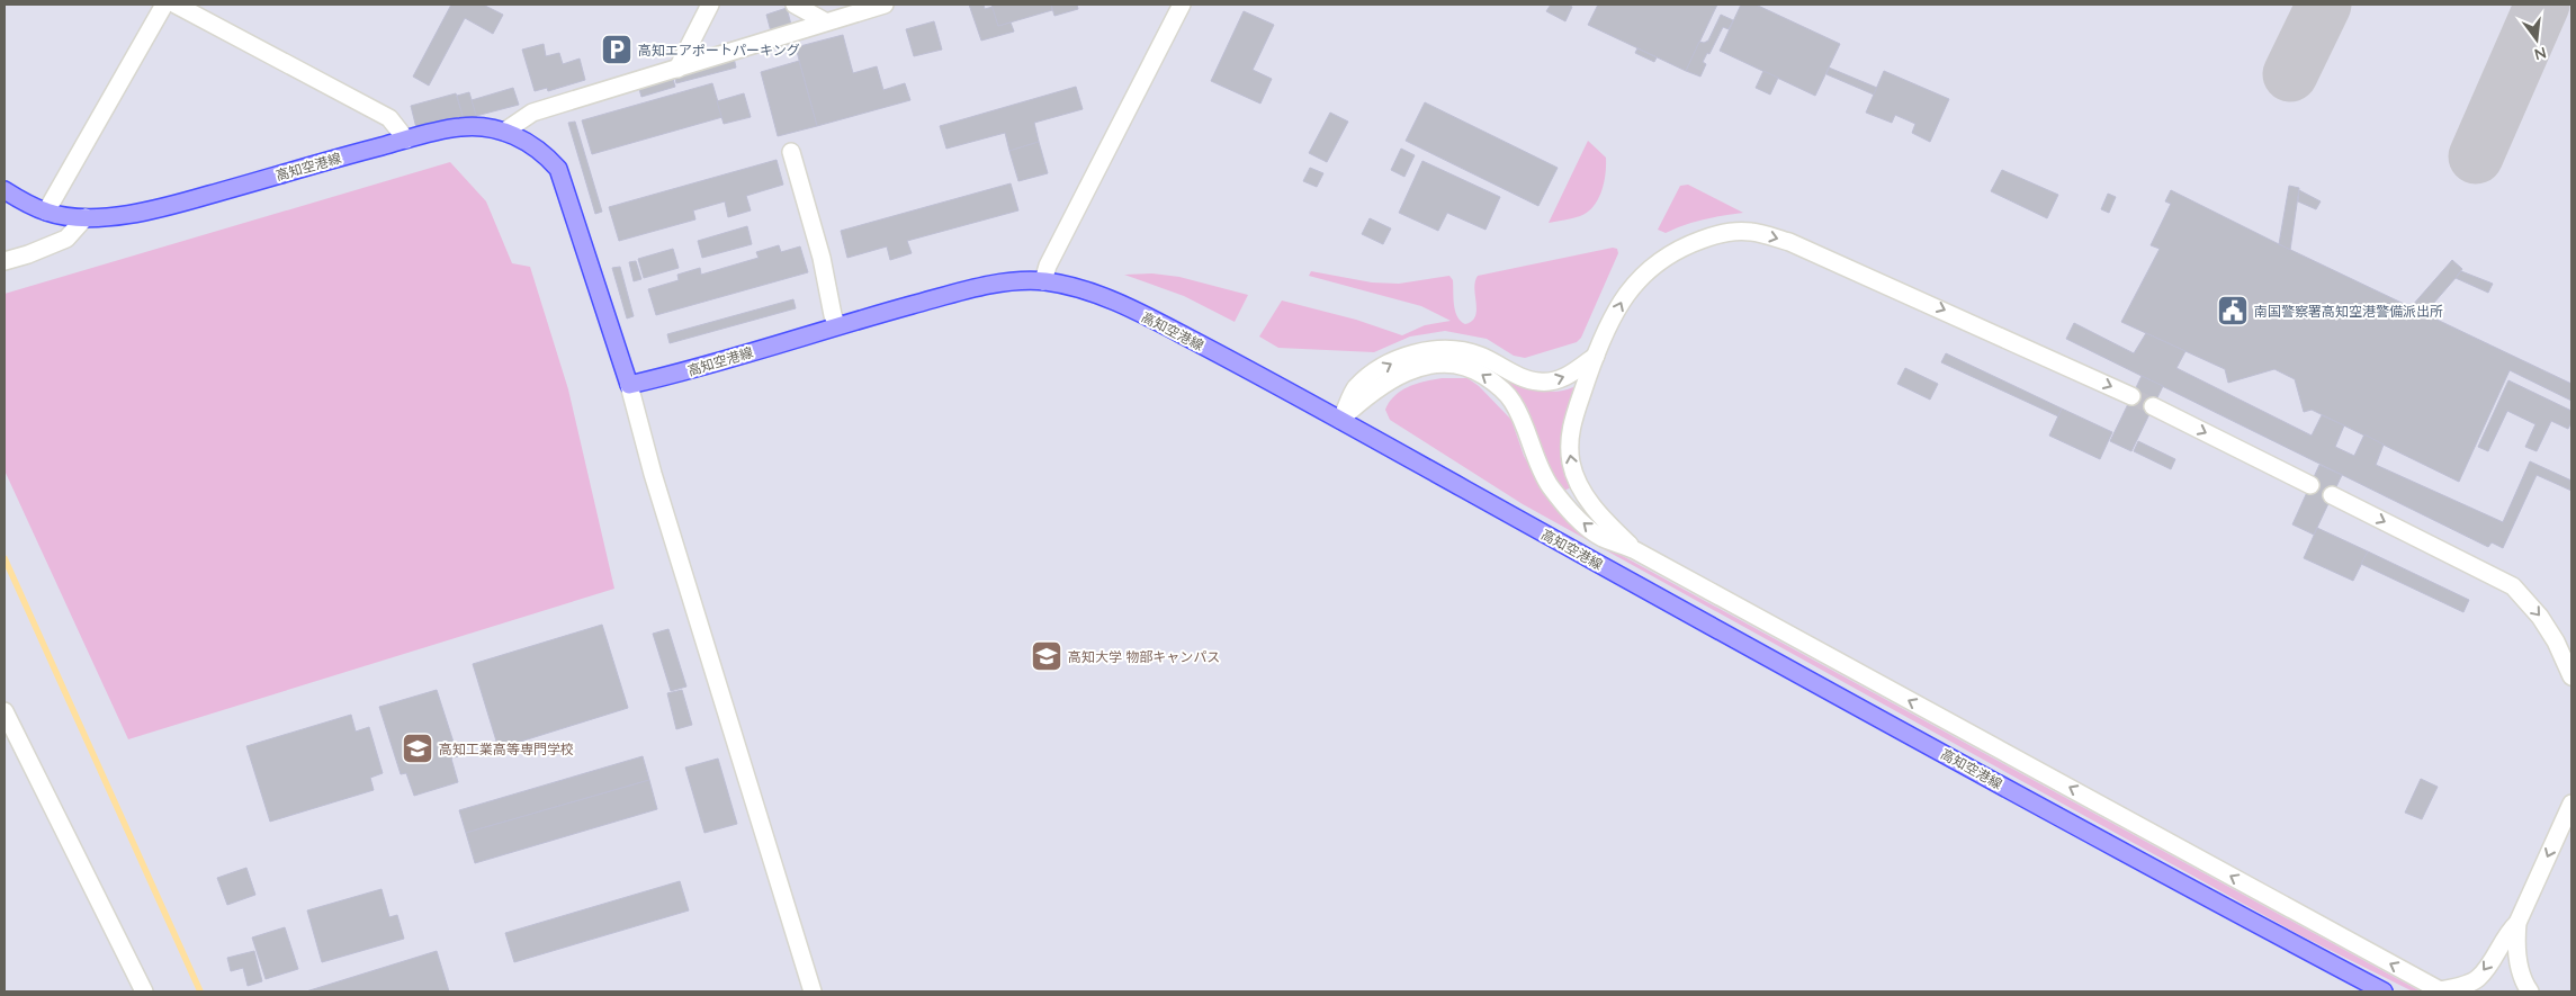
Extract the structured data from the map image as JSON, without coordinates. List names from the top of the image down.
{
  "streets": {
    "main road": ["高知空港線"]
  },
  "places": {
    "parking": ["高知エアポートパーキング"],
    "public building": ["南国警察署高知空港警備派出所"],
    "school or university": ["高知大学 物部キャンパス", "高知工業高等専門学校"]
  },
  "north": "bottom"
}
